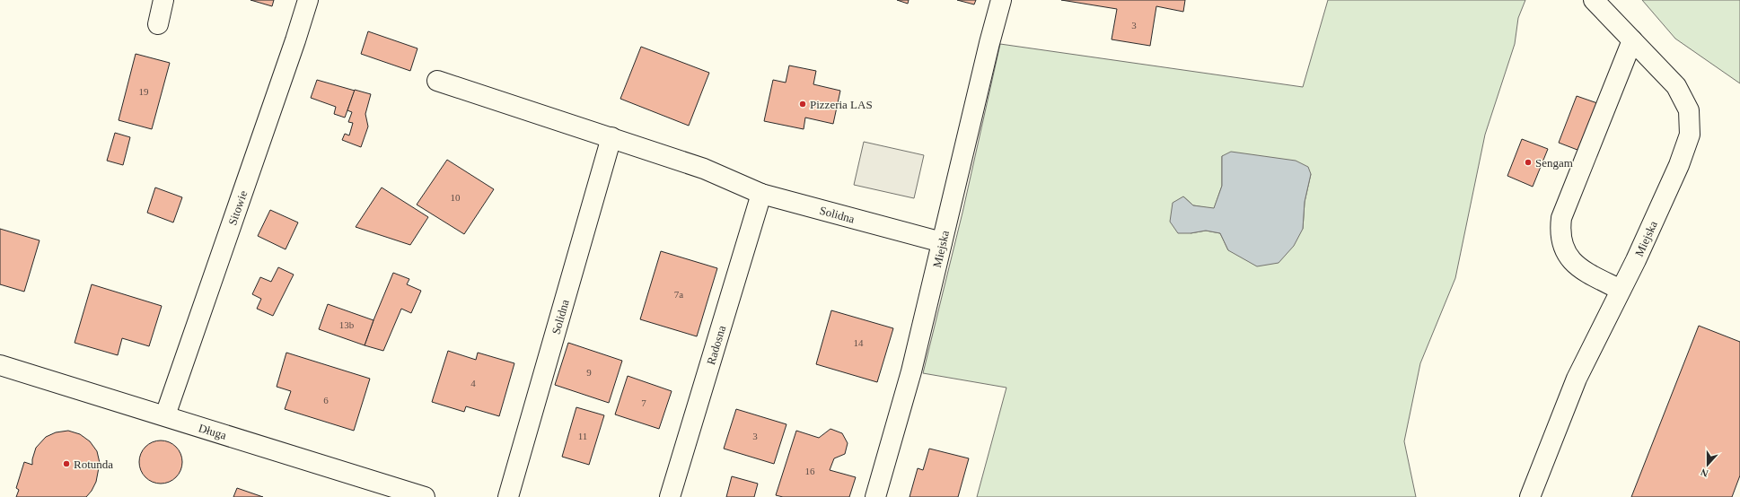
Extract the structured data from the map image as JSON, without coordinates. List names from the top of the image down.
{
  "streets": {
    "street": [
      "Sitowie",
      "Solidna",
      "Miejska",
      "Radosna",
      "Długa"
    ]
  },
  "crossings": [
    ["Sitowie", "Długa"],
    ["Solidna", "Miejska"],
    ["Solidna", "Radosna"]
  ],
  "places": ["Pizzeria LAS", "Sengam", "Rotunda"],
  "house_numbers": [
    "3",
    "19",
    "10",
    "7a",
    "13b",
    "14",
    "9",
    "4",
    "6",
    "7",
    "11",
    "3",
    "16"
  ],
  "north": "bottom"
}
